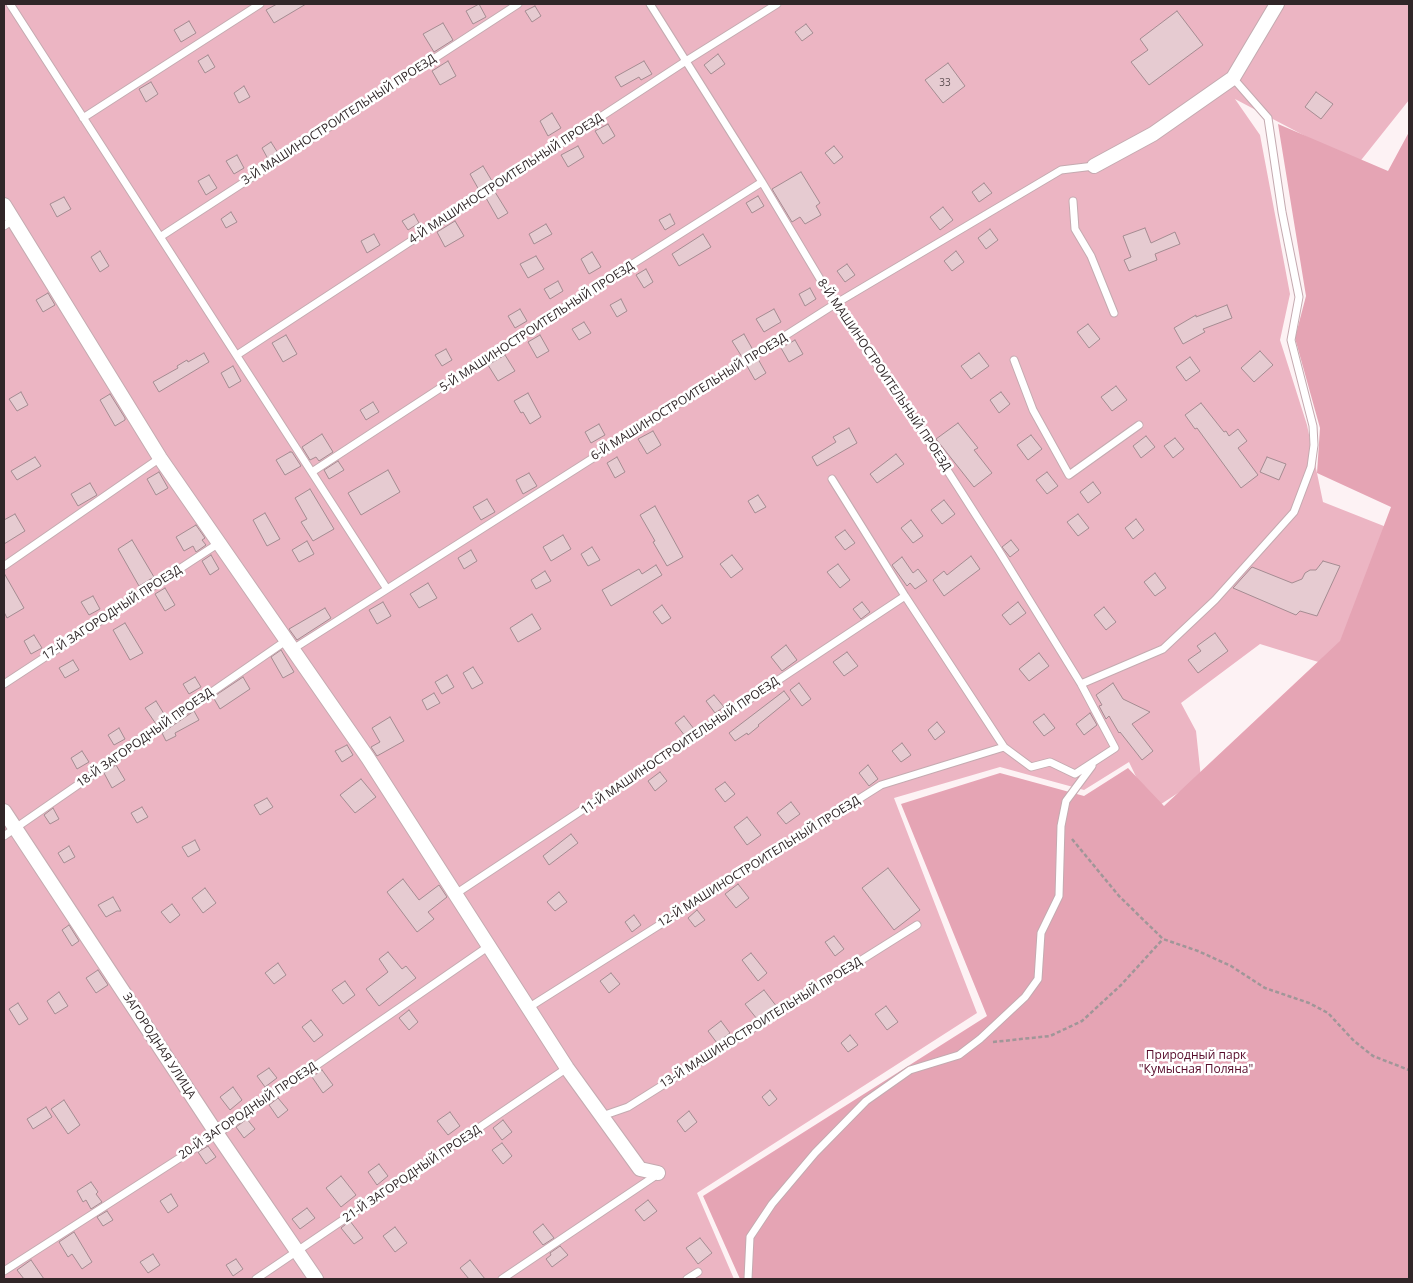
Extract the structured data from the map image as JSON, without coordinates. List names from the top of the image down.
{
  "streets": {
    "street": ["ЗАГОРОДНАЯ УЛИЦА"],
    "lane": [
      "3-Й МАШИНОСТРОИТЕЛЬНЫЙ ПРОЕЗД",
      "4-Й МАШИНОСТРОИТЕЛЬНЫЙ ПРОЕЗД",
      "5-Й МАШИНОСТРОИТЕЛЬНЫЙ ПРОЕЗД",
      "8-Й МАШИНОСТРОИТЕЛЬНЫЙ ПРОЕЗД",
      "6-Й МАШИНОСТРОИТЕЛЬНЫЙ ПРОЕЗД",
      "17-Й ЗАГОРОДНЫЙ ПРОЕЗД",
      "18-Й ЗАГОРОДНЫЙ ПРОЕЗД",
      "11-Й МАШИНОСТРОИТЕЛЬНЫЙ ПРОЕЗД",
      "12-Й МАШИНОСТРОИТЕЛЬНЫЙ ПРОЕЗД",
      "13-Й МАШИНОСТРОИТЕЛЬНЫЙ ПРОЕЗД",
      "20-Й ЗАГОРОДНЫЙ ПРОЕЗД",
      "21-Й ЗАГОРОДНЫЙ ПРОЕЗД"
    ]
  },
  "crossings": [
    ["4-Й МАШИНОСТРОИТЕЛЬНЫЙ ПРОЕЗД", "8-Й МАШИНОСТРОИТЕЛЬНЫЙ ПРОЕЗД"],
    ["5-Й МАШИНОСТРОИТЕЛЬНЫЙ ПРОЕЗД", "8-Й МАШИНОСТРОИТЕЛЬНЫЙ ПРОЕЗД"],
    ["8-Й МАШИНОСТРОИТЕЛЬНЫЙ ПРОЕЗД", "6-Й МАШИНОСТРОИТЕЛЬНЫЙ ПРОЕЗД"],
    ["6-Й МАШИНОСТРОИТЕЛЬНЫЙ ПРОЕЗД", "18-Й ЗАГОРОДНЫЙ ПРОЕЗД"],
    ["18-Й ЗАГОРОДНЫЙ ПРОЕЗД", "ЗАГОРОДНАЯ УЛИЦА"],
    ["ЗАГОРОДНАЯ УЛИЦА", "20-Й ЗАГОРОДНЫЙ ПРОЕЗД"],
    ["ЗАГОРОДНАЯ УЛИЦА", "21-Й ЗАГОРОДНЫЙ ПРОЕЗД"]
  ],
  "parks": ["Природный парк \"Кумысная Поляна\""],
  "house_numbers": ["33"]
}
